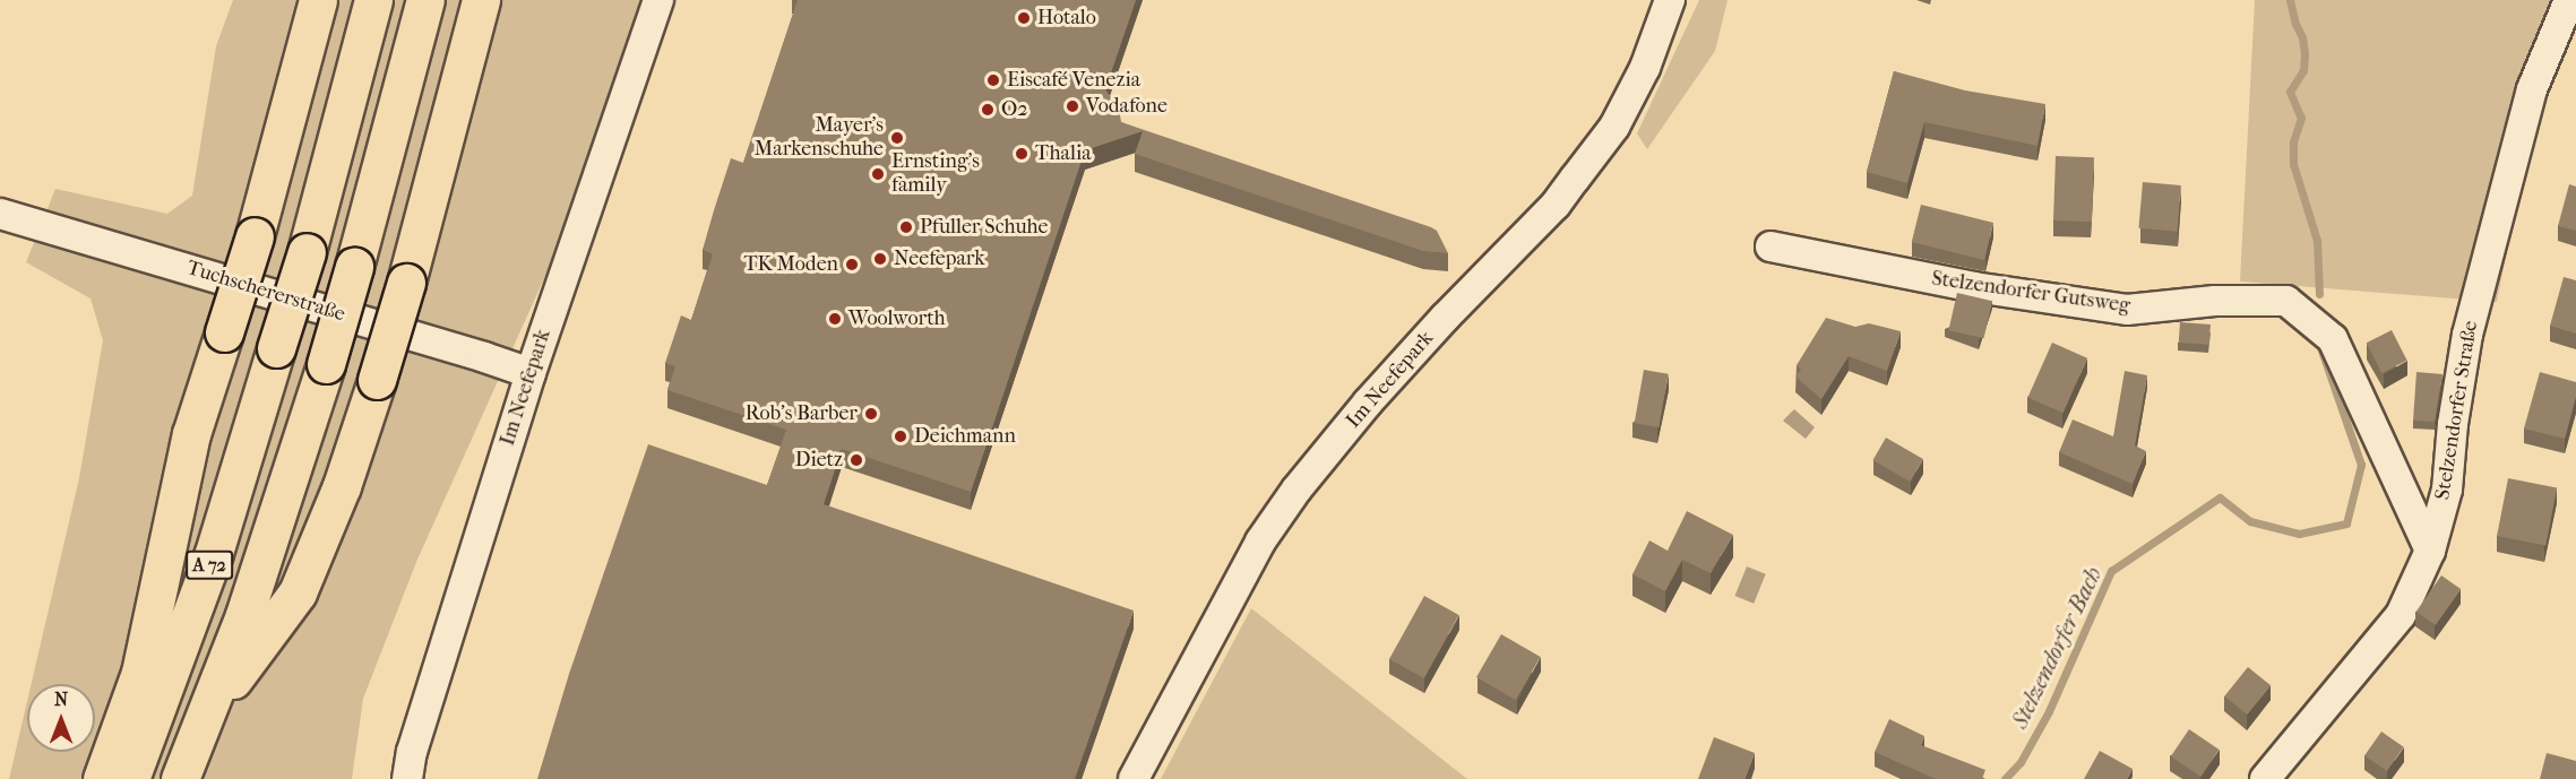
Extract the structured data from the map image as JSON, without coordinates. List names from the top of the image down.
{
  "streets": {
    "highway": ["A 72"],
    "street": [
      "Tuchschererstraße",
      "Stelzendorfer Gutsweg",
      "Im Neefepark",
      "Stelzendorfer Straße"
    ]
  },
  "crossings": [
    ["Tuchschererstraße", "Im Neefepark"],
    ["Stelzendorfer Gutsweg", "Stelzendorfer Straße"]
  ],
  "water": ["Stelzendorfer Bach"],
  "places": [
    "Hotalo",
    "Eiscafé Venezia",
    "Vodafone",
    "O2",
    "Mayer's Markenschuhe",
    "Thalia",
    "Ernsting's family",
    "Pfuller Schuhe",
    "Neefepark",
    "TK Moden",
    "Woolworth",
    "Rob's Barber",
    "Deichmann",
    "Dietz"
  ],
  "north": "top"
}
